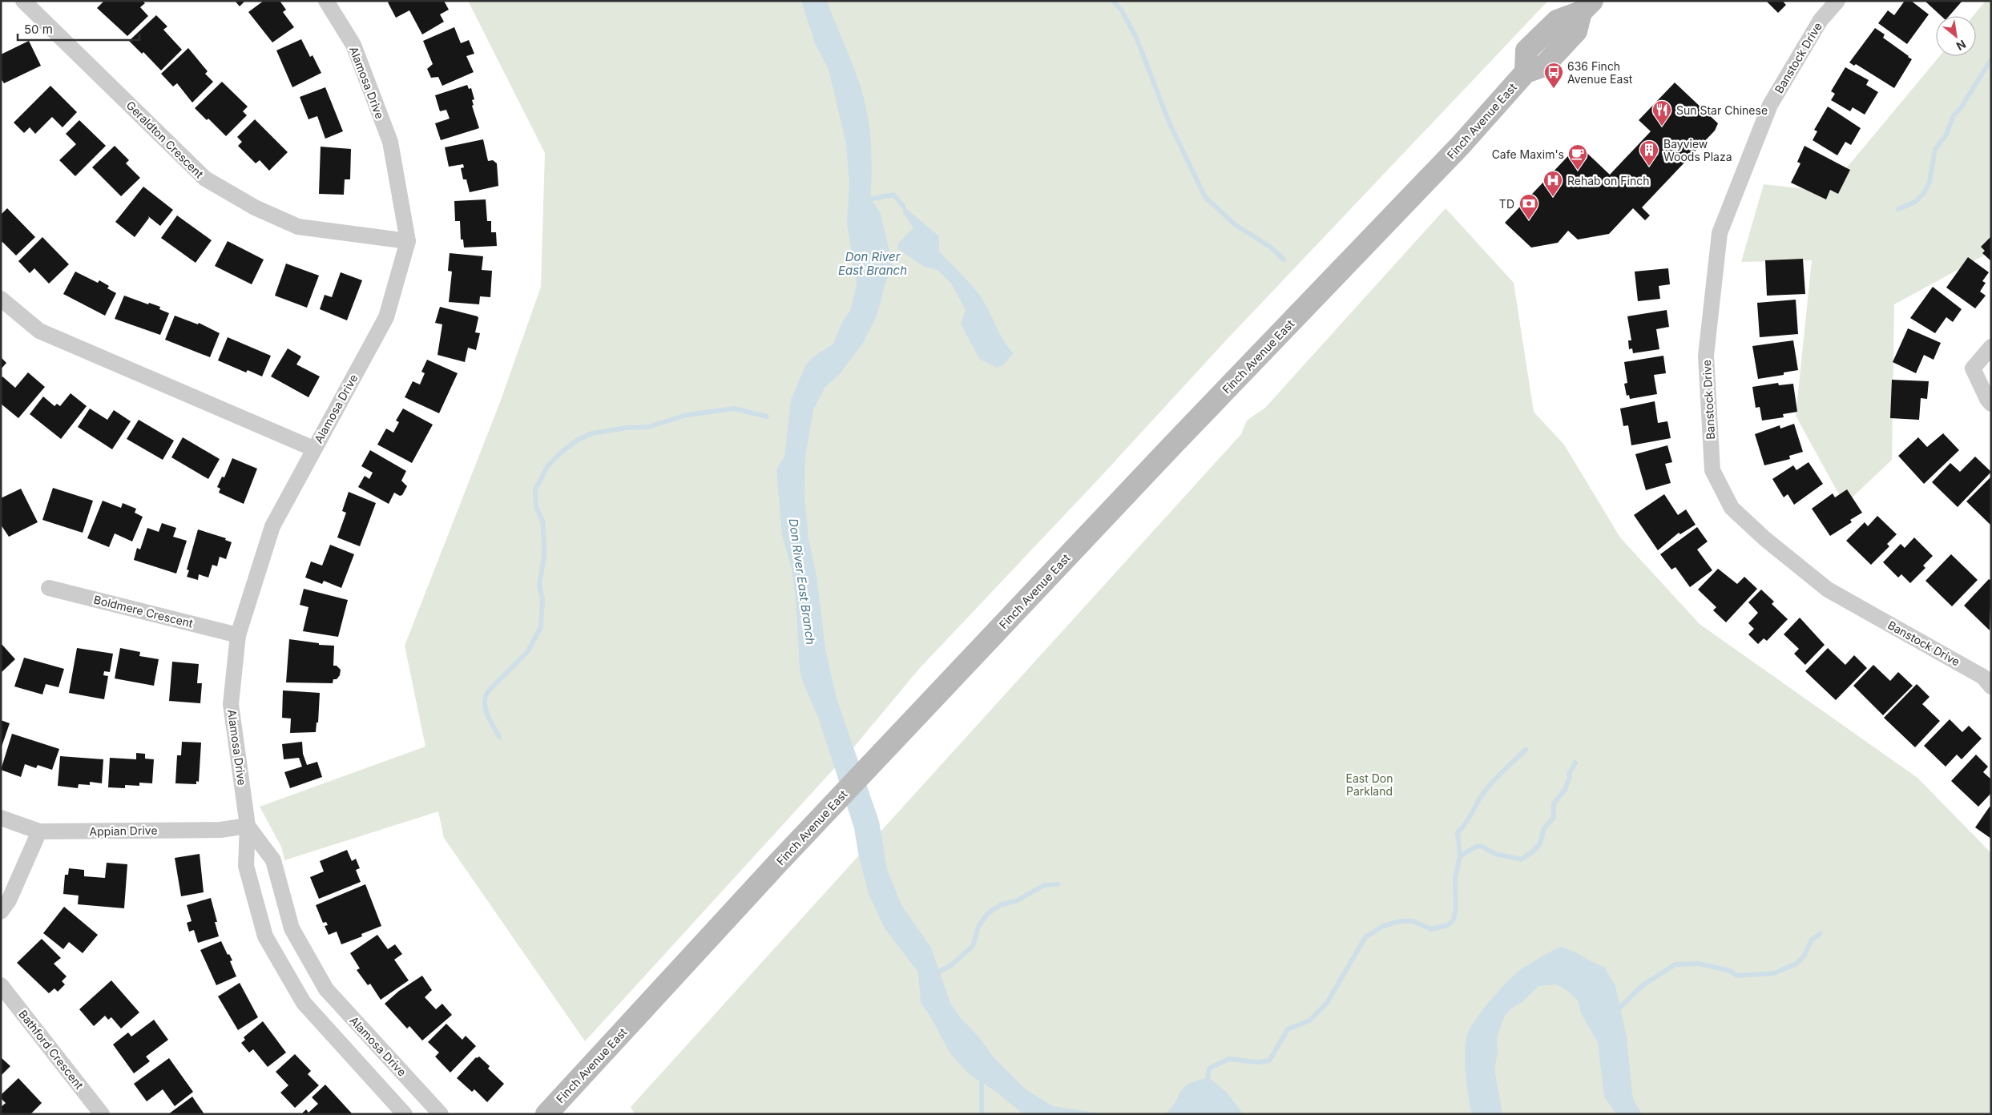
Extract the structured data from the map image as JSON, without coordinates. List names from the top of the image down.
{
  "streets": {
    "main road": ["Finch Avenue East"],
    "street": [
      "Banstock Drive",
      "Alamosa Drive",
      "Geraldton Crescent",
      "Boldmere Crescent",
      "Appian Drive",
      "Bathford Crescent"
    ]
  },
  "crossings": [
    ["Alamosa Drive", "Geraldton Crescent"],
    ["Alamosa Drive", "Boldmere Crescent"],
    ["Alamosa Drive", "Appian Drive"]
  ],
  "water": ["Don River East Branch"],
  "parks": ["East Don Parkland"],
  "places": {
    "bus stop": ["636 Finch Avenue East"],
    "restaurant": ["Sun Star Chinese"],
    "building": ["Bayview Woods Plaza"],
    "cafe": ["Cafe Maxim's"],
    "hospital": ["Rehab on Finch"],
    "bank": ["TD"]
  },
  "scale_bar": "50 m",
  "north": "bottom right"
}
